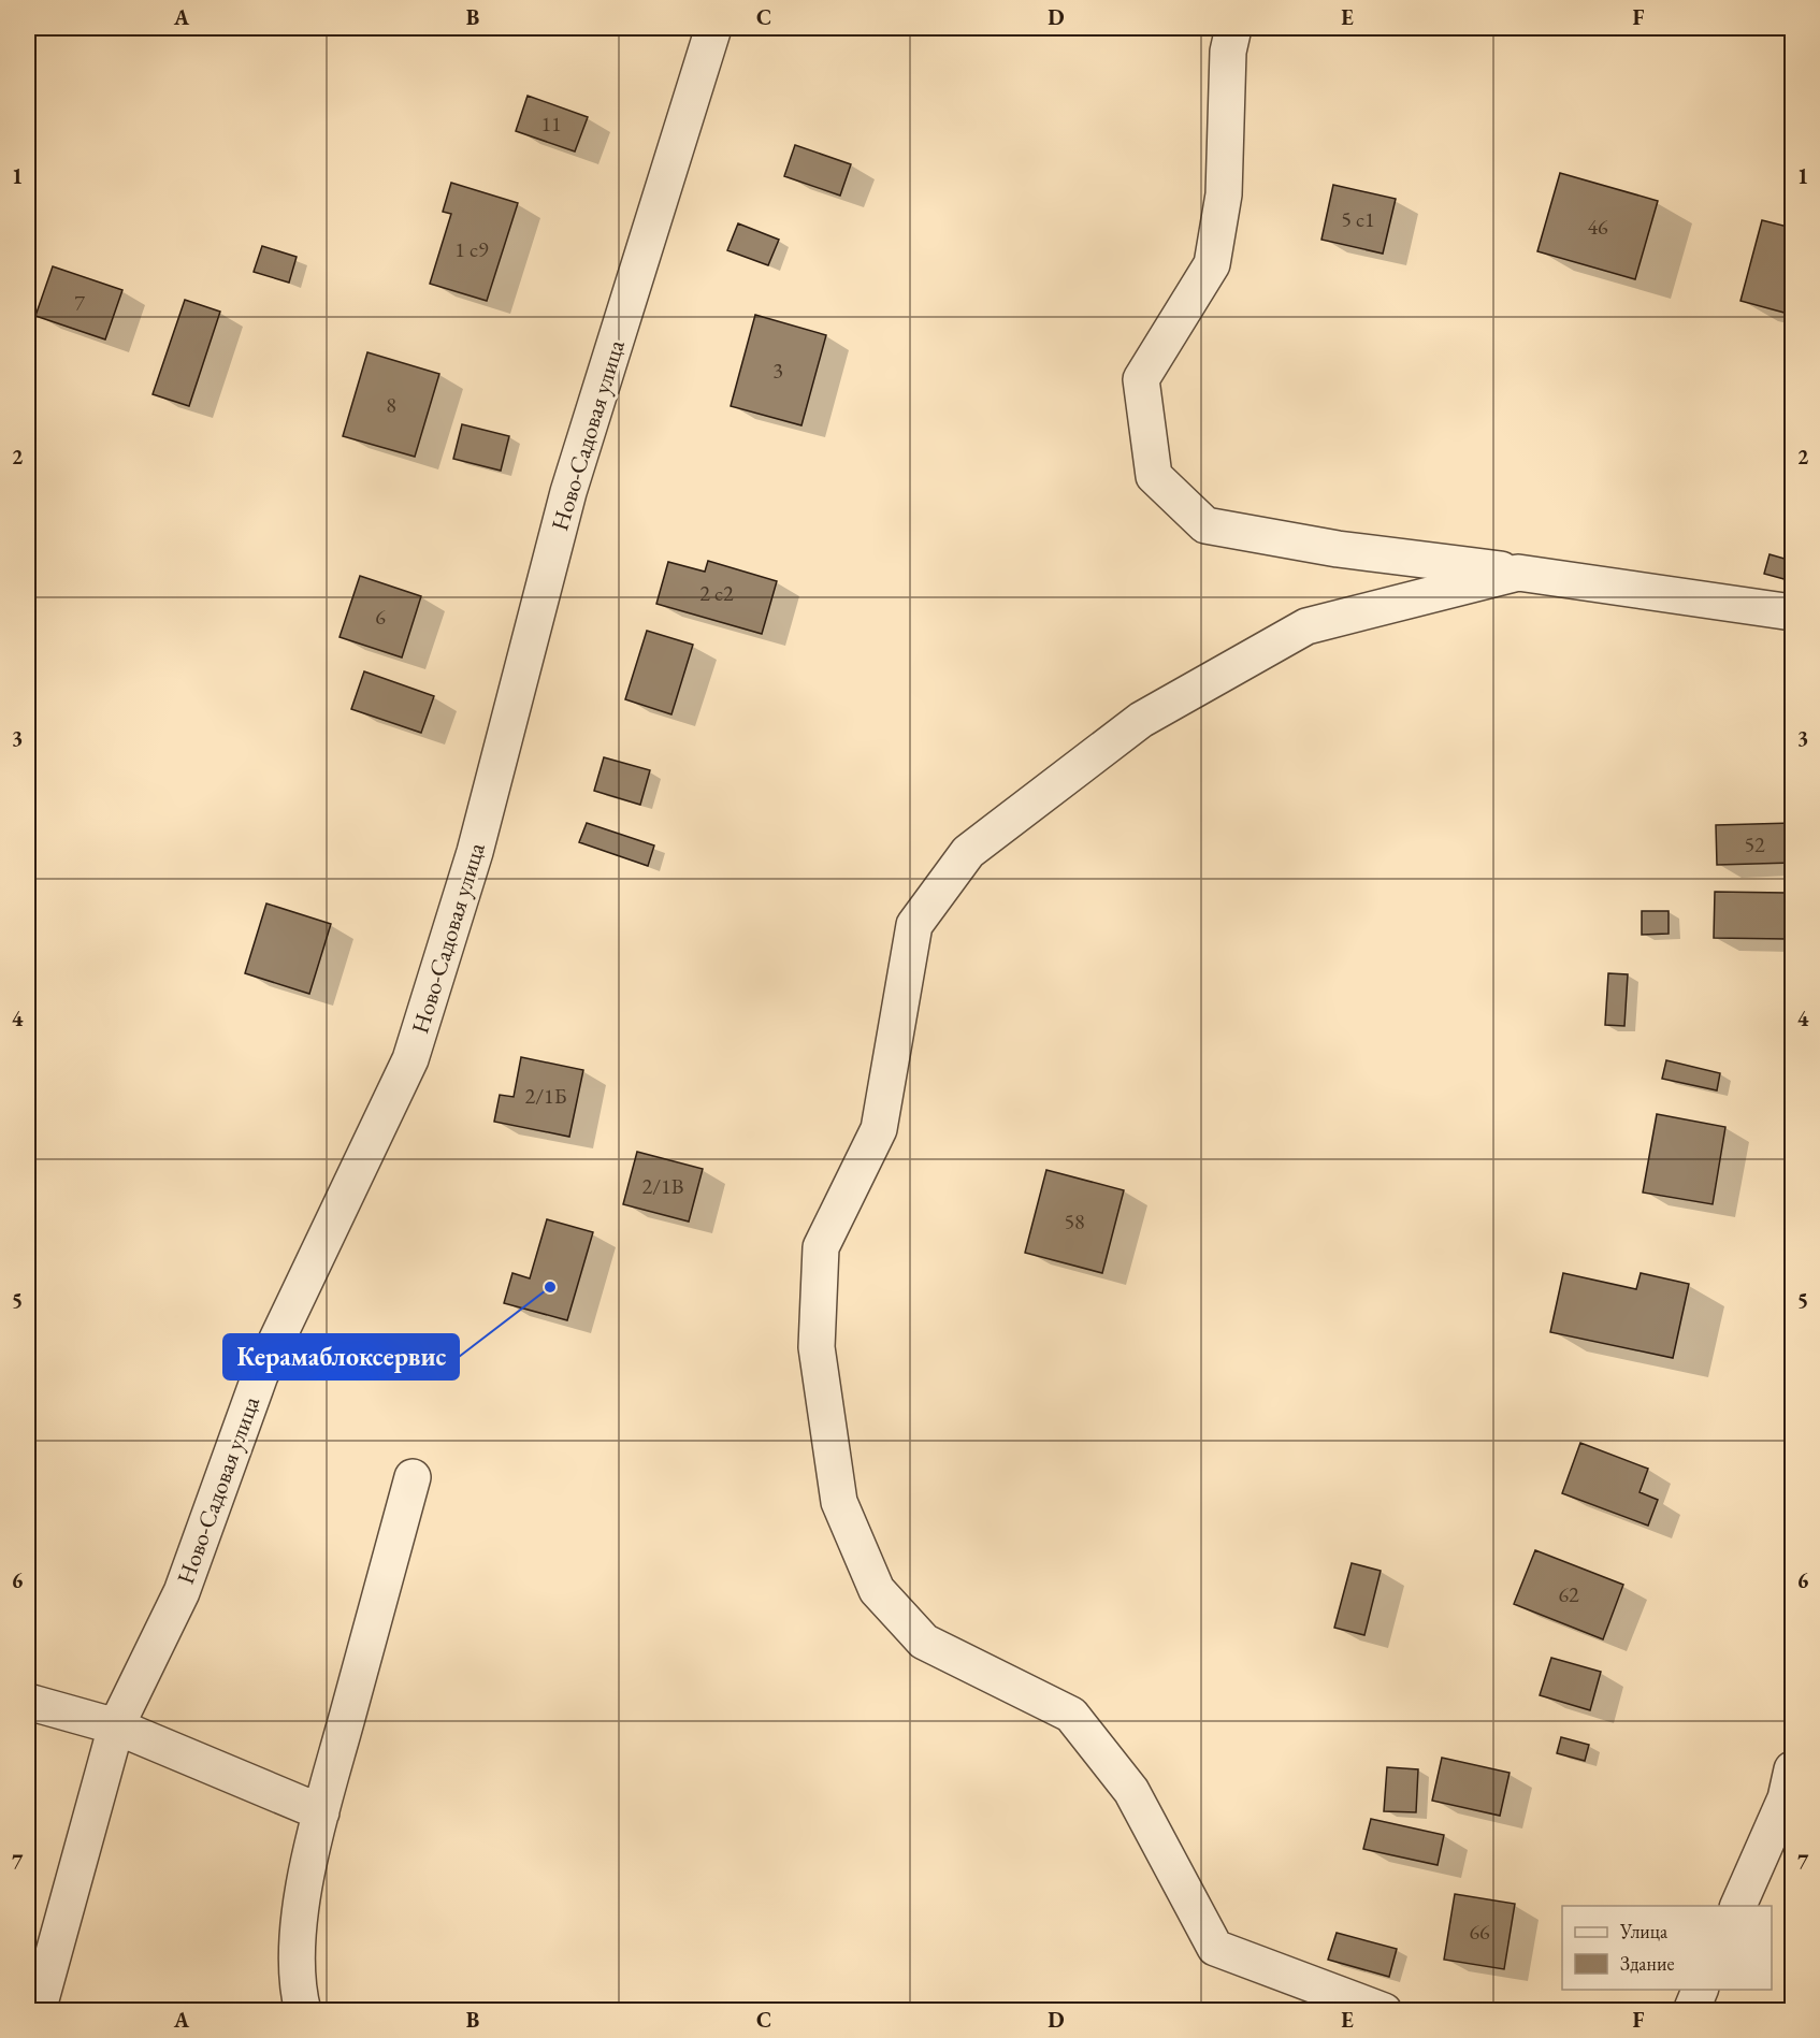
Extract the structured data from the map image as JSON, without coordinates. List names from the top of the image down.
{
  "streets": {
    "street": ["Ново-Садовая улица"]
  },
  "places": ["Керамаблоксервис"],
  "house_numbers": [
    "11",
    "5 с1",
    "46",
    "1 с9",
    "7",
    "3",
    "8",
    "2 с2",
    "6",
    "52",
    "2/1Б",
    "2/1В",
    "58",
    "62",
    "66"
  ],
  "legend": ["Улица", "Здание"],
  "grid": {
    "columns": [
      "A",
      "B",
      "C",
      "D",
      "E",
      "F"
    ],
    "rows": [
      "1",
      "2",
      "3",
      "4",
      "5",
      "6",
      "7"
    ]
  }
}
